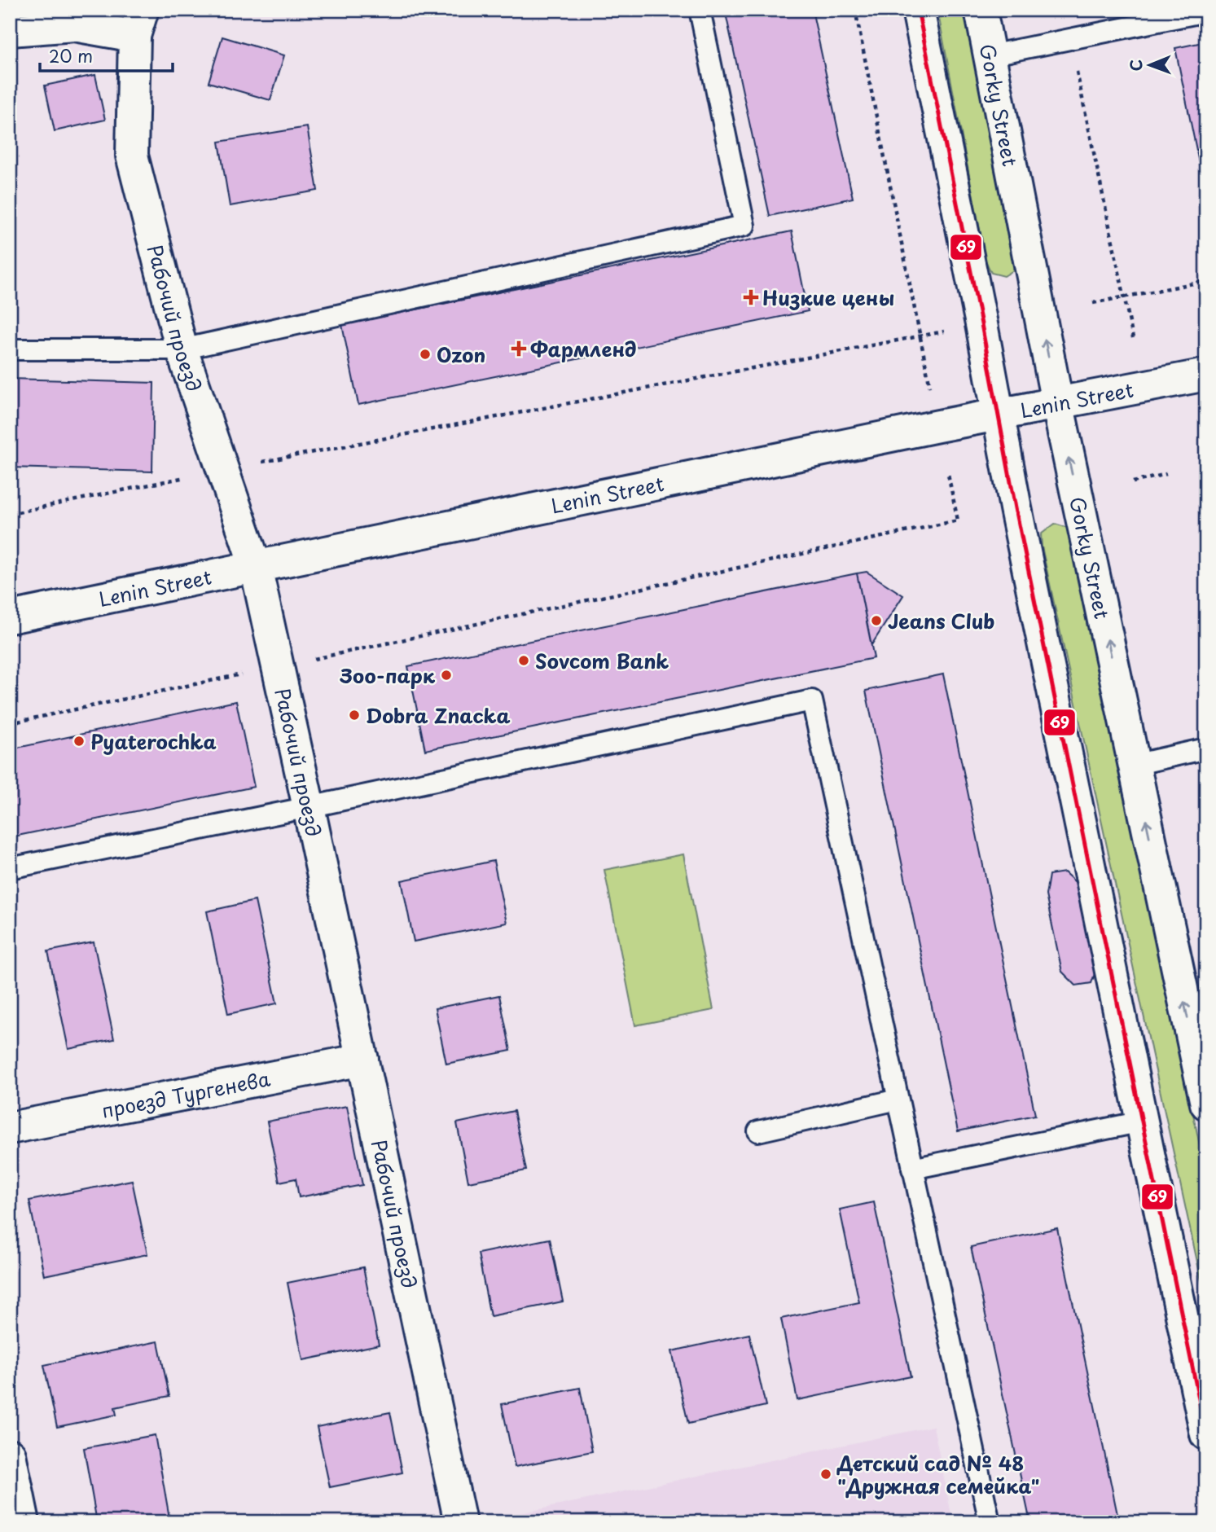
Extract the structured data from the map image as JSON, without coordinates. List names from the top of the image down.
{
  "streets": {
    "main road": [
      "Gorky Street",
      "Рабочий проезд",
      "Lenin Street",
      "проезд Тургенева"
    ]
  },
  "crossings": [
    ["Gorky Street", "Lenin Street"],
    ["Рабочий проезд", "Lenin Street"],
    ["Рабочий проезд", "проезд Тургенева"]
  ],
  "places": {
    "health": ["Низкие цены", "Фармленд"],
    "other": [
      "Ozon",
      "Jeans Club",
      "Sovcom Bank",
      "Зоо-парк",
      "Dobra Znacka",
      "Pyaterochka",
      "Детский сад № 48 \"Дружная семейка\""
    ]
  },
  "lines": ["transit line 69"],
  "scale_bar": "20 m",
  "north": "left"
}
